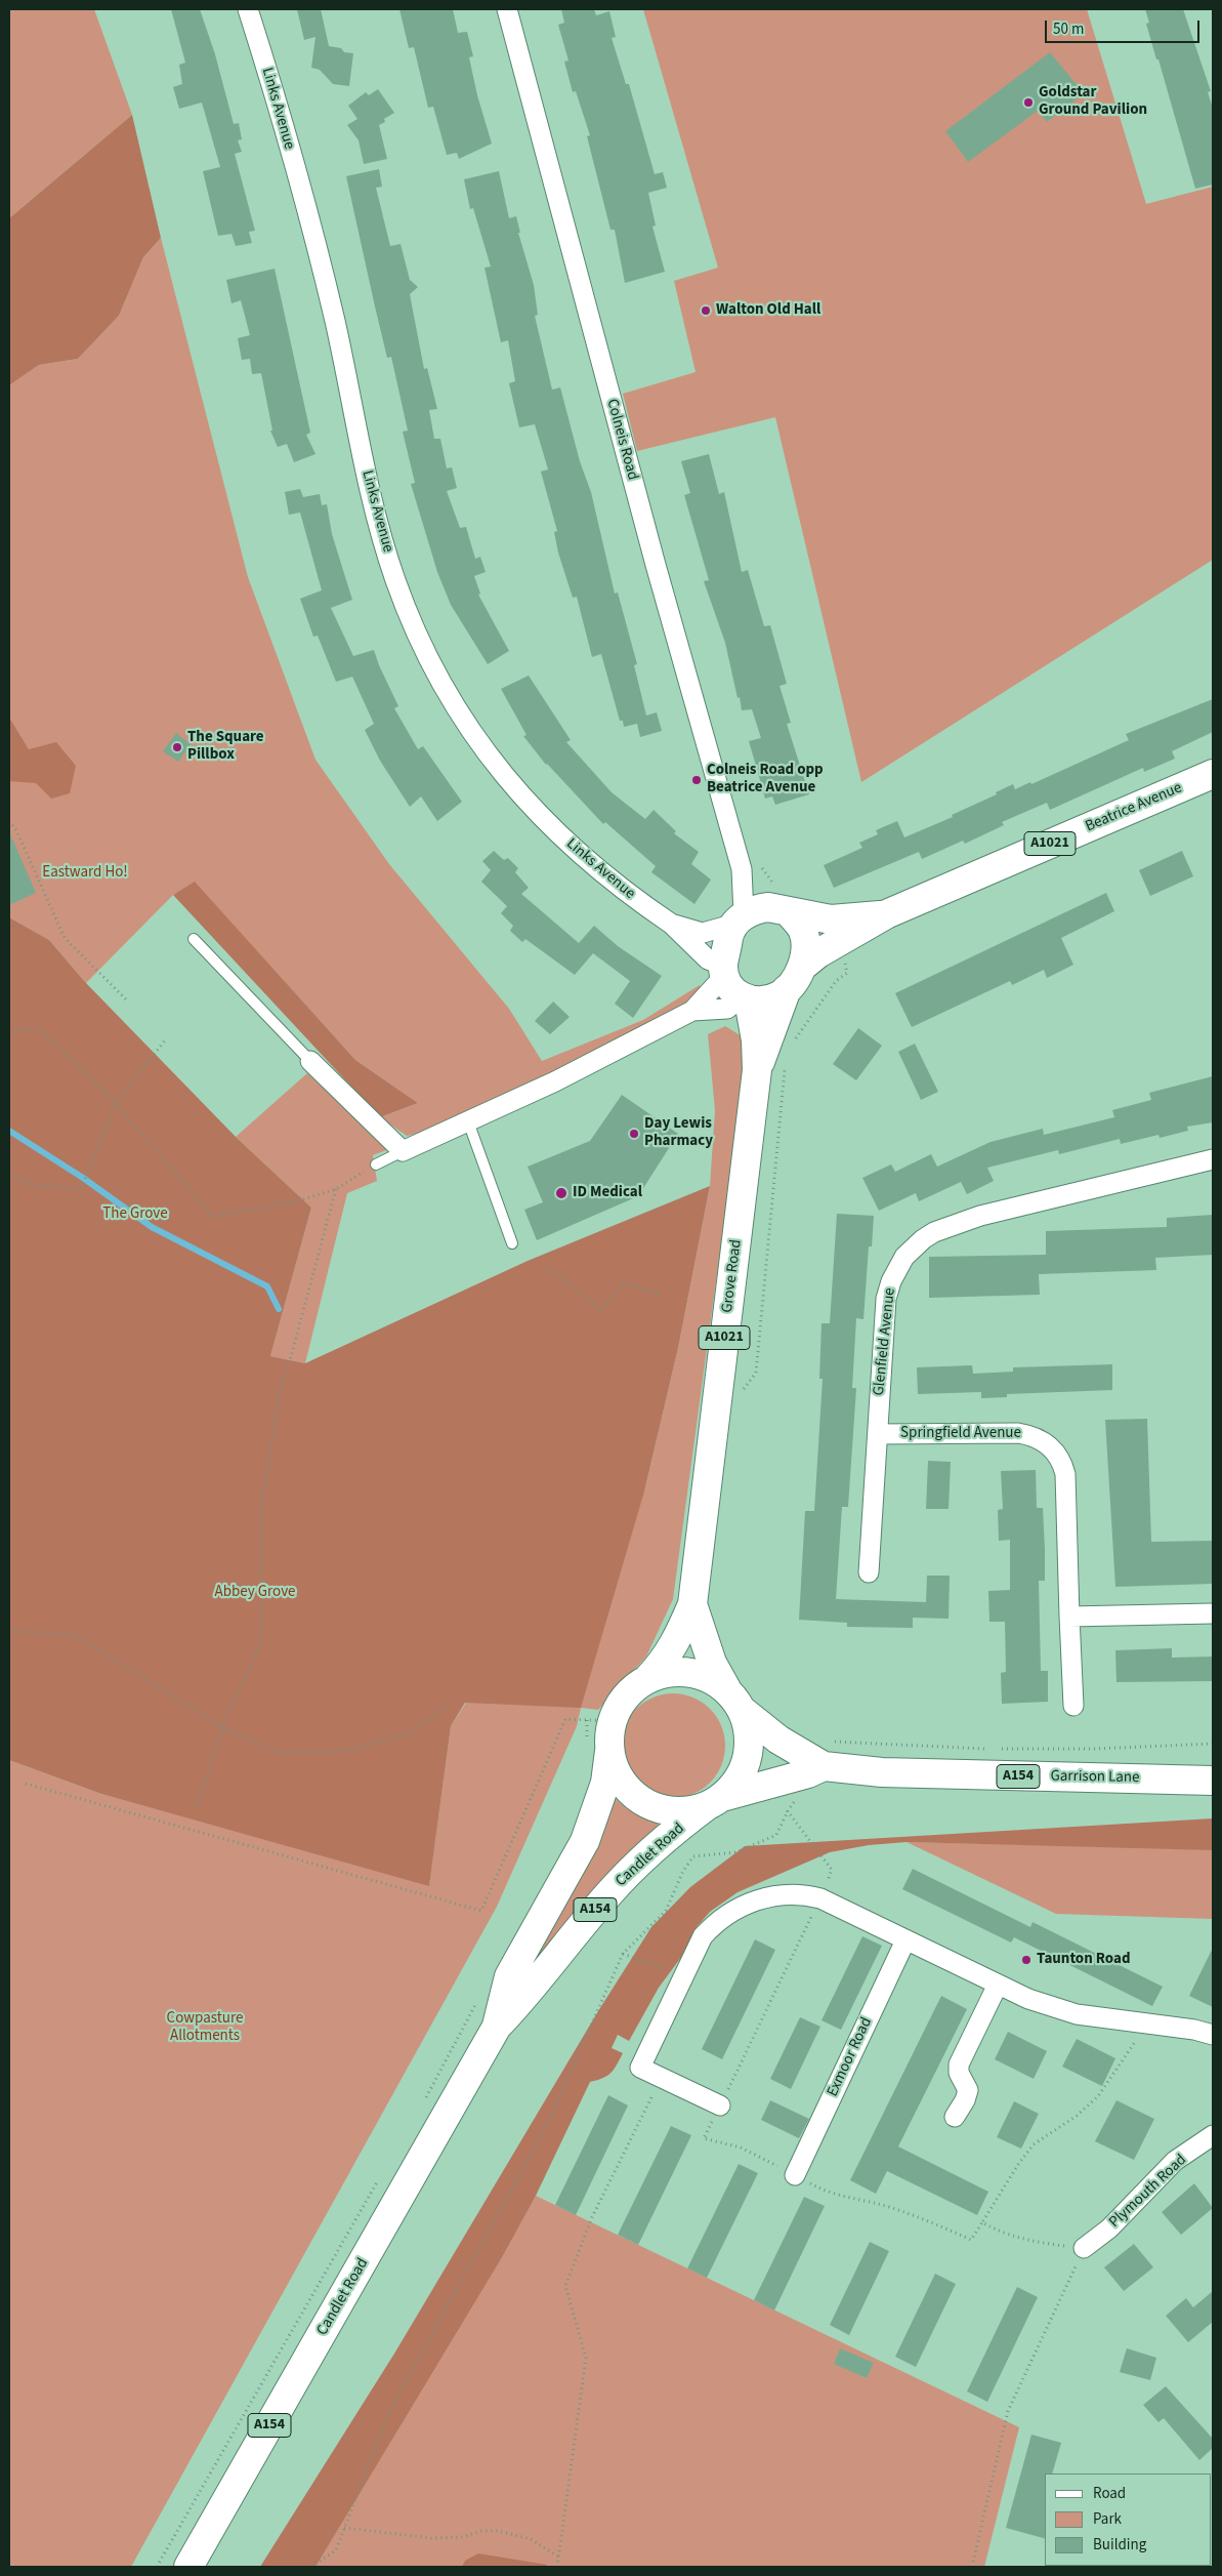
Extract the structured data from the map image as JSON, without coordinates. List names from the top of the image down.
{
  "streets": {
    "main road": [
      "Beatrice Avenue",
      "A1021",
      "Grove Road",
      "A154",
      "Garrison Lane",
      "Candlet Road"
    ],
    "street": [
      "Links Avenue",
      "Colneis Road",
      "Glenfield Avenue",
      "Springfield Avenue",
      "Exmoor Road",
      "Plymouth Road"
    ]
  },
  "crossings": [
    ["Links Avenue", "Colneis Road"],
    ["Links Avenue", "Beatrice Avenue"],
    ["Links Avenue", "Grove Road"],
    ["Colneis Road", "Beatrice Avenue"],
    ["Colneis Road", "Grove Road"],
    ["Beatrice Avenue", "Grove Road"],
    ["Grove Road", "Garrison Lane"],
    ["Grove Road", "Candlet Road"],
    ["Glenfield Avenue", "Springfield Avenue"],
    ["Garrison Lane", "Candlet Road"]
  ],
  "parks": [
    "Eastward Ho!",
    "The Grove",
    "Abbey Grove",
    "Cowpasture Allotments"
  ],
  "places": [
    "Goldstar Ground Pavilion",
    "Walton Old Hall",
    "The Square Pillbox",
    "Colneis Road opp Beatrice Avenue",
    "Day Lewis Pharmacy",
    "ID Medical",
    "Taunton Road"
  ],
  "legend": ["Road", "Park", "Building"],
  "scale_bar": "50 m"
}
